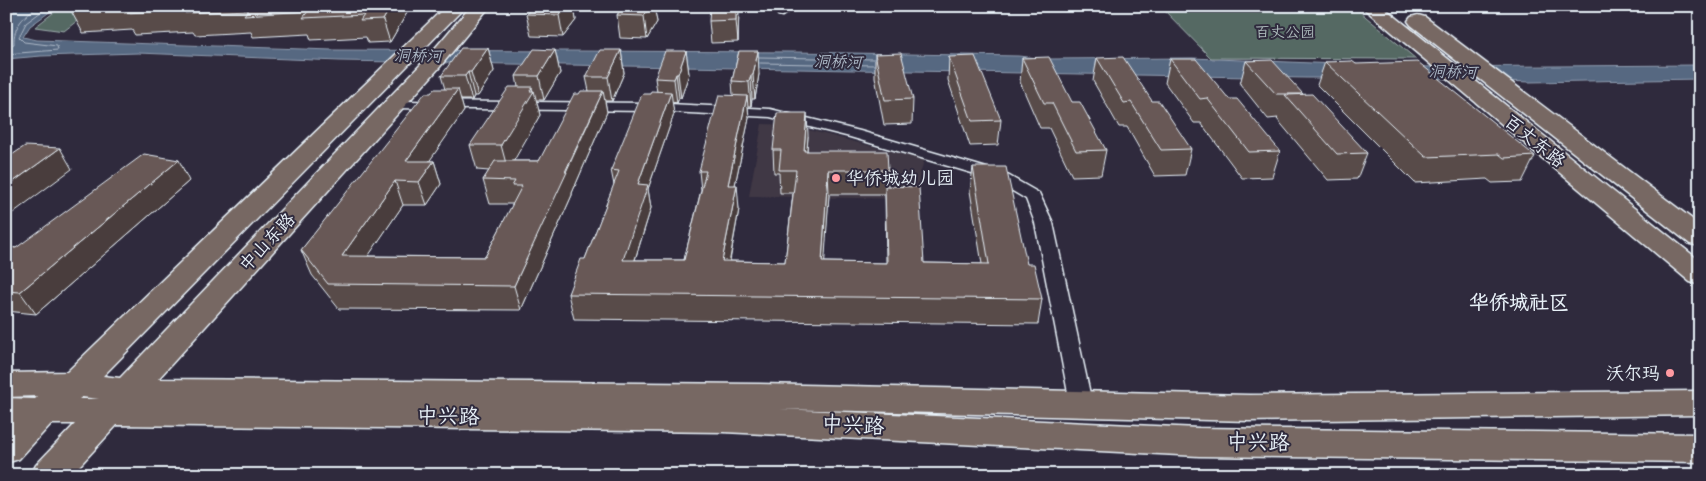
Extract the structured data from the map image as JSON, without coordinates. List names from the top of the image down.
{
  "streets": {
    "main road": ["百丈东路", "中山东路", "中兴路"]
  },
  "crossings": [
    ["中山东路", "中兴路"]
  ],
  "districts": ["华侨城社区"],
  "water": ["洞桥河"],
  "parks": ["百丈公园"],
  "places": ["华侨城幼儿园", "沃尔玛"]
}
